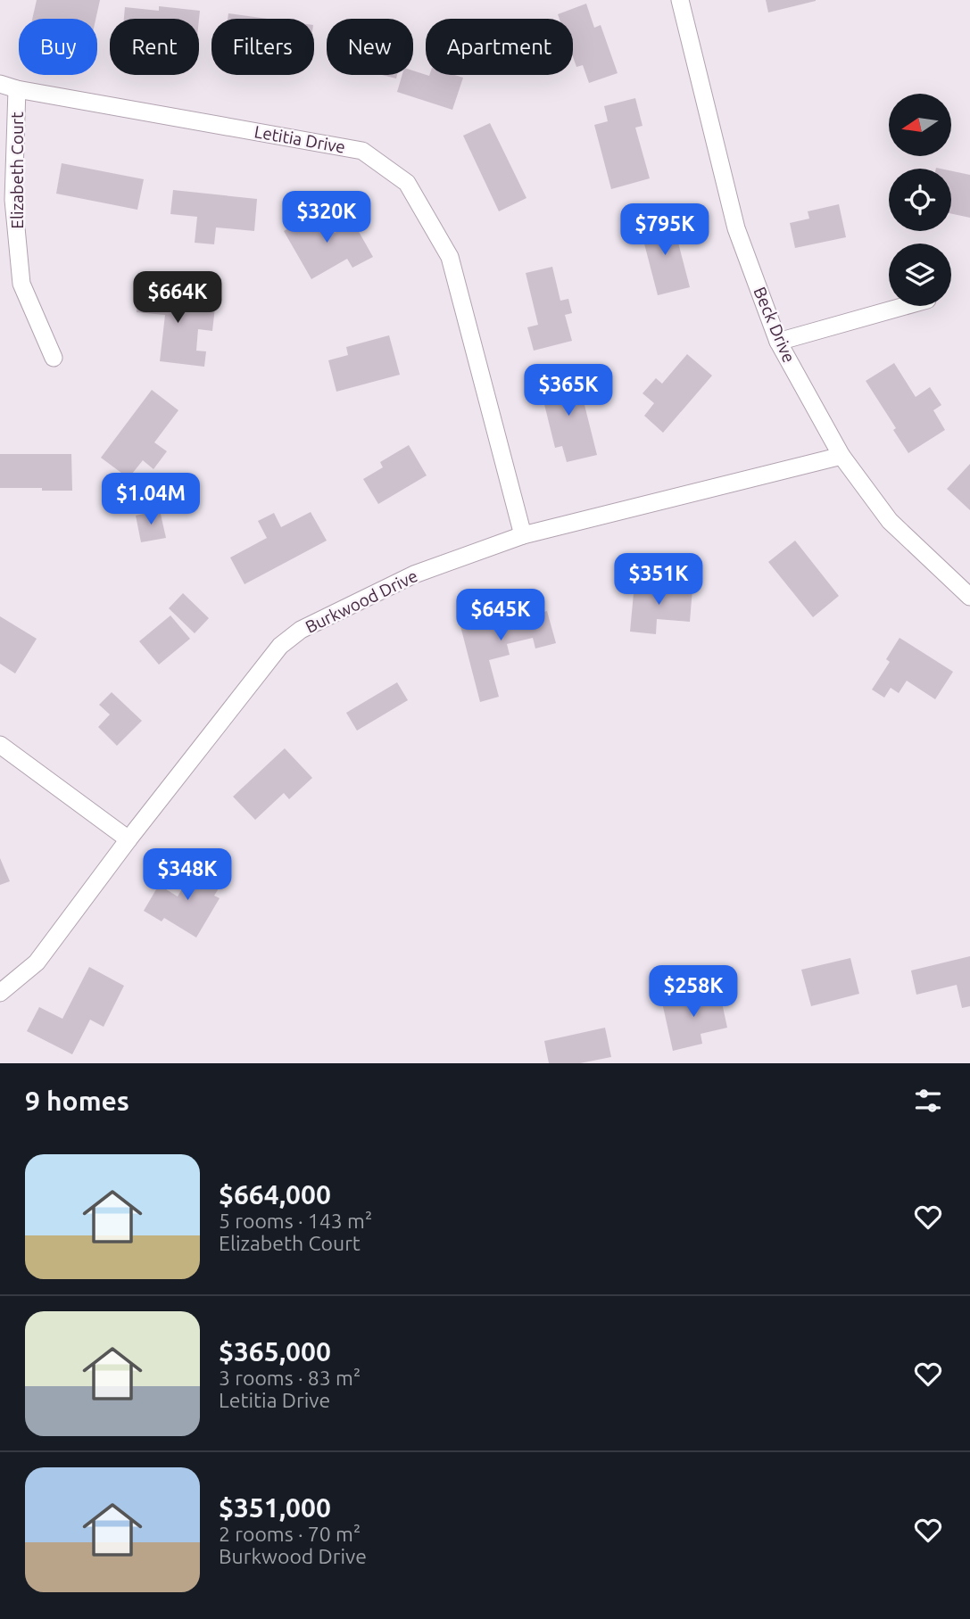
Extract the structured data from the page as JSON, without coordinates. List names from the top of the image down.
{
  "streets": {
    "street": [
      "Letitia Drive",
      "Elizabeth Court",
      "Beck Drive",
      "Burkwood Drive"
    ]
  },
  "crossings": [
    ["Letitia Drive", "Elizabeth Court"],
    ["Letitia Drive", "Burkwood Drive"],
    ["Beck Drive", "Burkwood Drive"]
  ],
  "north": "left",
  "page": {
    "chip": [
      "Buy",
      "Rent",
      "Filters",
      "New",
      "Apartment"
    ],
    "price": [
      "$320K",
      "$795K",
      "$664K",
      "$365K",
      "$1.04M",
      "$351K",
      "$645K",
      "$348K",
      "$258K"
    ],
    "heading": "9 homes",
    "list": [
      {
        "name": "$664,000",
        "note": "5 rooms · 143 m² · Elizabeth Court"
      },
      {
        "name": "$365,000",
        "note": "3 rooms · 83 m² · Letitia Drive"
      },
      {
        "name": "$351,000",
        "note": "2 rooms · 70 m² · Burkwood Drive"
      }
    ]
  }
}
